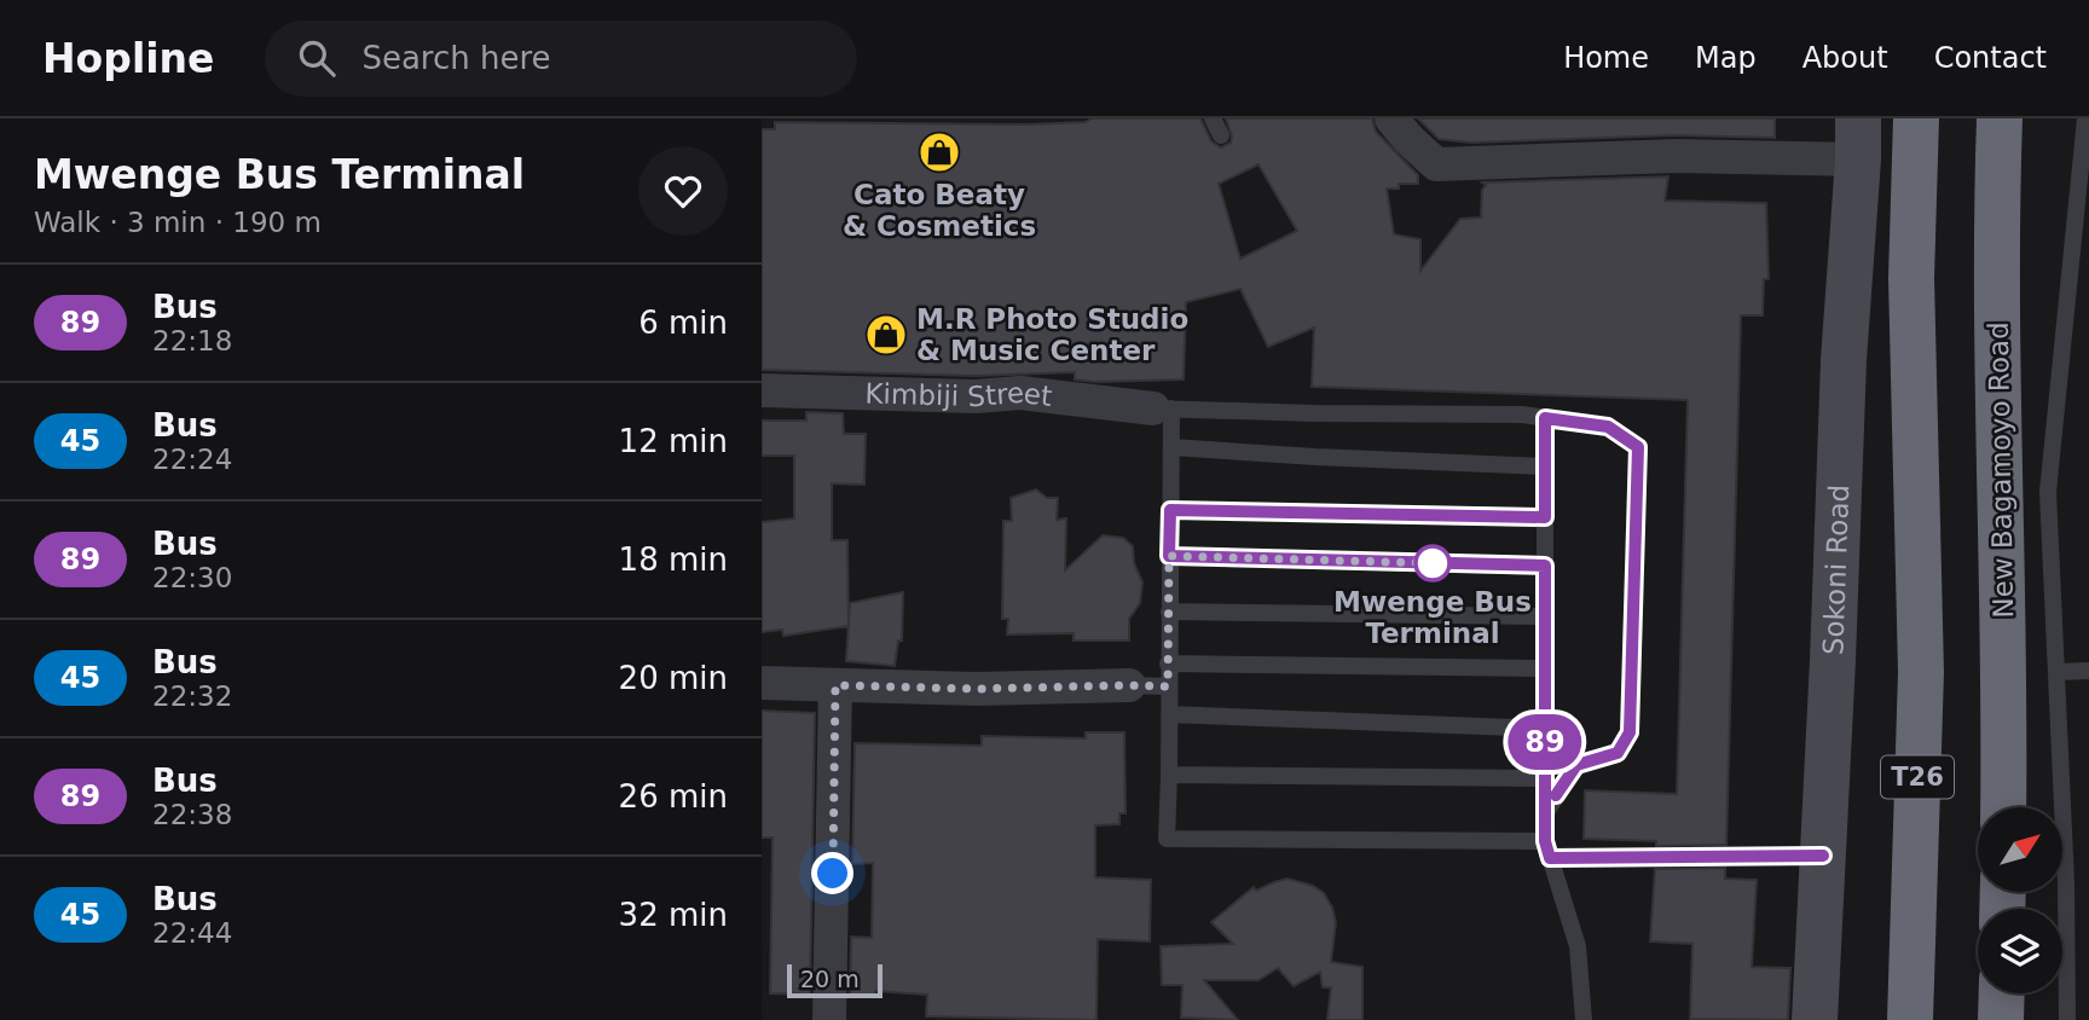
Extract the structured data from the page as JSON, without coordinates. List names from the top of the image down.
{
  "streets": {
    "highway": ["New Bagamoyo Road", "T26"],
    "street": ["Kimbiji Street", "Sokoni Road"]
  },
  "places": {
    "shop": ["Cato Beaty & Cosmetics", "M.R Photo Studio & Music Center"],
    "other": ["Mwenge Bus Terminal"]
  },
  "lines": ["bus line 89"],
  "scale_bar": "20 m",
  "north": "top right",
  "page": {
    "header": "Hopline",
    "search": "Search here",
    "nav": [
      "Home",
      "Map",
      "About",
      "Contact"
    ],
    "heading": ["Mwenge Bus Terminal", "Walk · 3 min · 190 m"],
    "on_map": "89",
    "list": [
      {
        "mark": "89",
        "name": "Bus",
        "note": "22:18",
        "value": "6 min"
      },
      {
        "mark": "45",
        "name": "Bus",
        "note": "22:24",
        "value": "12 min"
      },
      {
        "mark": "89",
        "name": "Bus",
        "note": "22:30",
        "value": "18 min"
      },
      {
        "mark": "45",
        "name": "Bus",
        "note": "22:32",
        "value": "20 min"
      },
      {
        "mark": "89",
        "name": "Bus",
        "note": "22:38",
        "value": "26 min"
      },
      {
        "mark": "45",
        "name": "Bus",
        "note": "22:44",
        "value": "32 min"
      }
    ],
    "scale": "20 m"
  }
}
